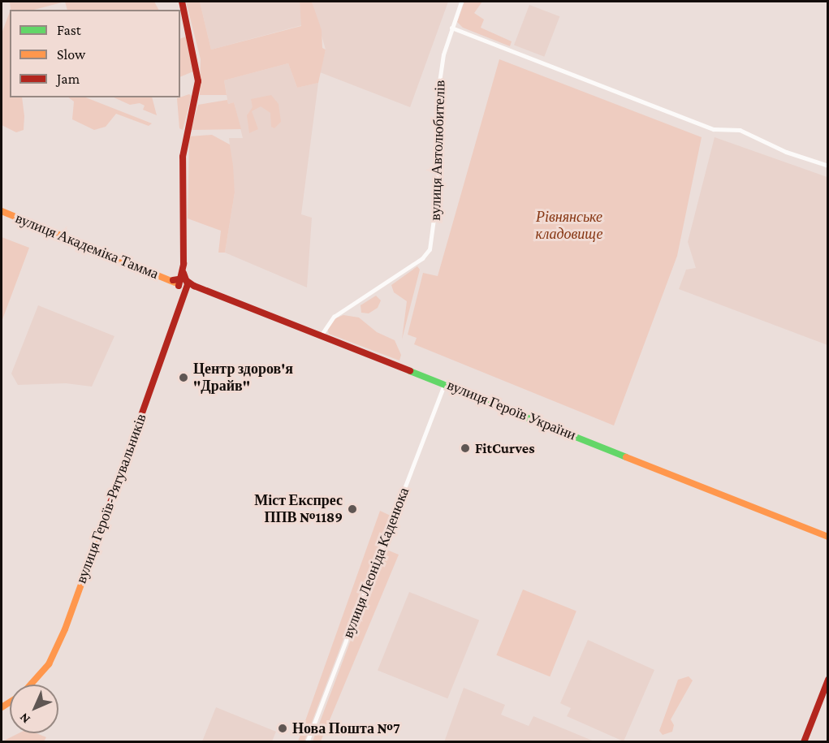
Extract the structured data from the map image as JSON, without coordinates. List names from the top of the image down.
{
  "streets": {
    "main road": ["вулиця Академіка Тамма", "вулиця Героїв України", "вулиця Героїв-Рятувальників"],
    "street": ["вулиця Автолюбителів", "вулиця Леоніда Каденюка"]
  },
  "crossings": [
    ["вулиця Автолюбителів", "вулиця Героїв України"],
    ["вулиця Академіка Тамма", "вулиця Героїв України"],
    ["вулиця Академіка Тамма", "вулиця Героїв-Рятувальників"],
    ["вулиця Героїв України", "вулиця Героїв-Рятувальників"],
    ["вулиця Героїв України", "вулиця Леоніда Каденюка"]
  ],
  "parks": ["Рівнянське кладовище"],
  "places": [
    "Центр здоров'я \"Драйв\"",
    "FitCurves",
    "Міст Експрес ППВ №1189",
    "Нова Пошта №7"
  ],
  "legend": ["Fast", "Slow", "Jam"],
  "north": "bottom left"
}
